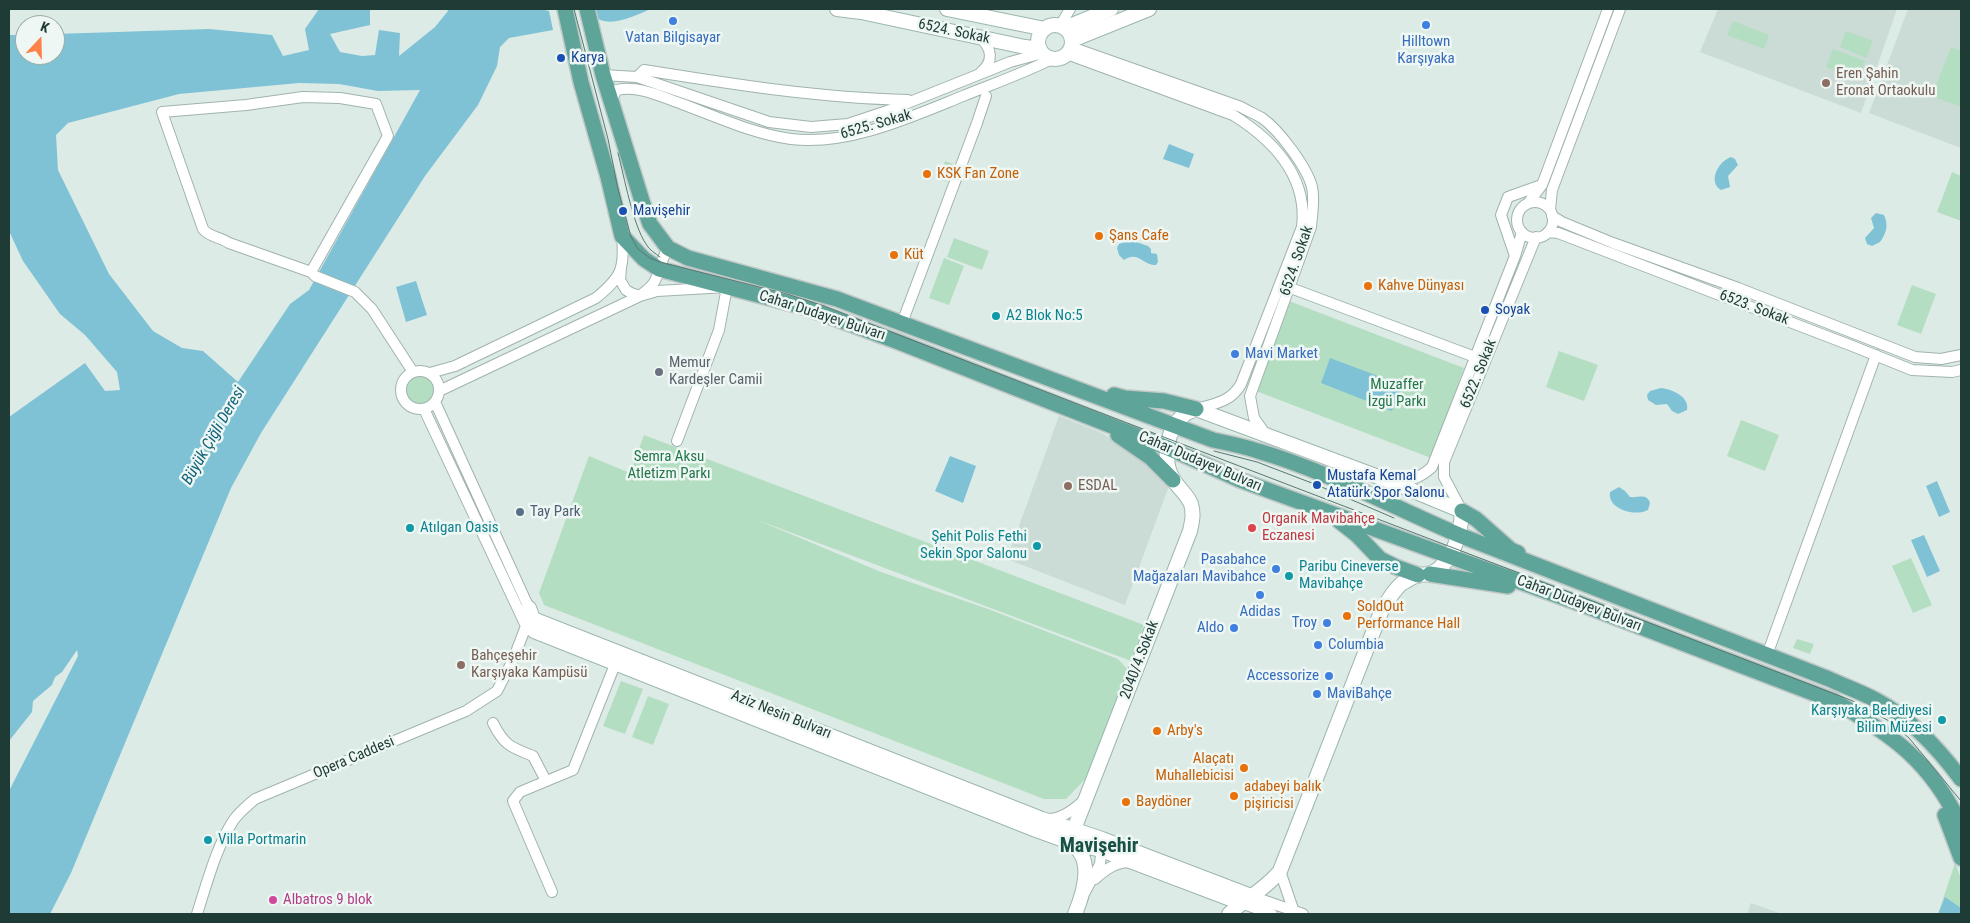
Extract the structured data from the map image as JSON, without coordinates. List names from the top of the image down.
{
  "streets": {
    "main road": ["Cahar Dudayev Bulvarı"],
    "street": [
      "6524. Sokak",
      "6525. Sokak",
      "6523. Sokak",
      "6522. Sokak",
      "2040/4.Sokak",
      "Aziz Nesin Bulvarı",
      "Opera Caddesi"
    ]
  },
  "crossings": [
    ["6524. Sokak", "6525. Sokak"],
    ["6525. Sokak", "Cahar Dudayev Bulvarı"],
    ["6523. Sokak", "6522. Sokak"],
    ["2040/4.Sokak", "Aziz Nesin Bulvarı"],
    ["Aziz Nesin Bulvarı", "Opera Caddesi"]
  ],
  "districts": ["Mavişehir"],
  "water": ["Büyük Çiğli Deresi"],
  "parks": ["Muzaffer İzgü Parkı", "Semra Aksu Atletizm Parkı"],
  "places": [
    "Vatan Bilgisayar",
    "Hilltown Karşıyaka",
    "Karya",
    "Eren Şahin Eronat Ortaokulu",
    "KSK Fan Zone",
    "Mavişehir",
    "Şans Cafe",
    "Küt",
    "Kahve Dünyası",
    "Soyak",
    "A2 Blok No:5",
    "Mavi Market",
    "Memur Kardeşler Camii",
    "Mustafa Kemal Atatürk Spor Salonu",
    "ESDAL",
    "Tay Park",
    "Atılgan Oasis",
    "Organik Mavibahçe Eczanesi",
    "Şehit Polis Fethi Sekin Spor Salonu",
    "Pasabahce Mağazaları Mavibahce",
    "Paribu Cineverse Mavibahçe",
    "Adidas",
    "SoldOut Performance Hall",
    "Troy",
    "Aldo",
    "Columbia",
    "Bahçeşehir Karşıyaka Kampüsü",
    "Accessorize",
    "MaviBahçe",
    "Karşıyaka Belediyesi Bilim Müzesi",
    "Arby's",
    "Alaçatı Muhallebicisi",
    "adabeyi balık pişiricisi",
    "Baydöner",
    "Villa Portmarin",
    "Albatros 9 blok"
  ],
  "north": "top"
}
